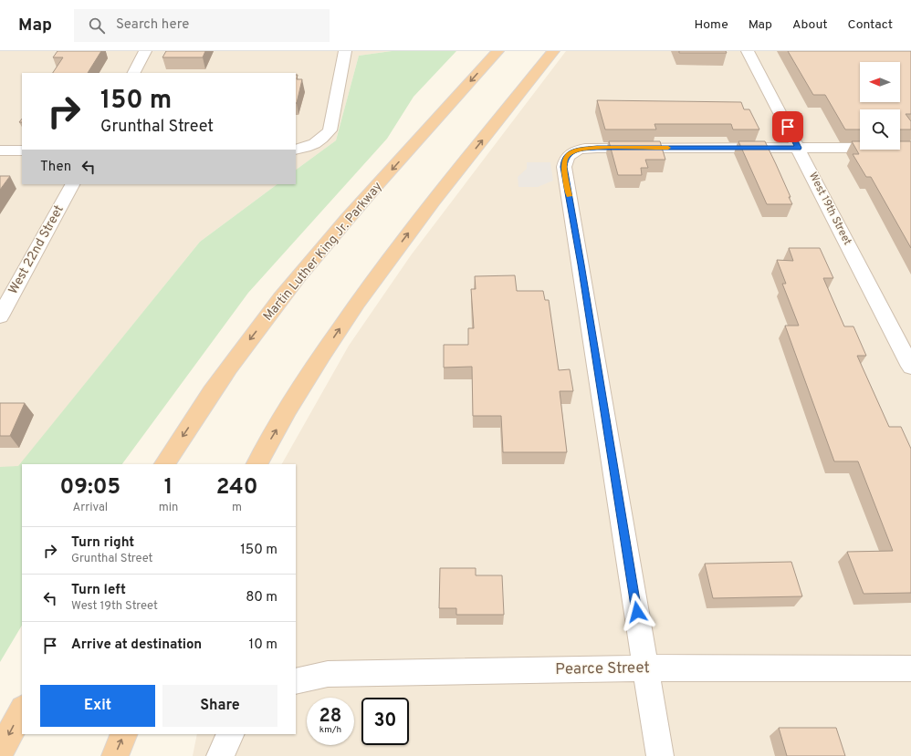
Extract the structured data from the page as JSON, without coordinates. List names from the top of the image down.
{
  "streets": {
    "highway": ["Martin Luther King Jr. Parkway"],
    "street": ["West 19th Street", "West 22nd Street", "Pearce Street"]
  },
  "north": "left",
  "page": {
    "header": "Map",
    "search": "Search here",
    "nav": [
      "Home",
      "Map",
      "About",
      "Contact"
    ],
    "turn": ["150 m", "Grunthal Street"],
    "then": "Then",
    "eta": [
      "09:05",
      "Arrival",
      "1",
      "min",
      "240",
      "m"
    ],
    "list": [
      {
        "name": "Turn right",
        "note": "Grunthal Street",
        "value": "150 m"
      },
      {
        "name": "Turn left",
        "note": "West 19th Street",
        "value": "80 m"
      },
      {
        "name": "Arrive at destination",
        "value": "10 m"
      }
    ],
    "buttons": ["Exit", "Share"],
    "speed": "28 km/h",
    "limit": "30"
  }
}
